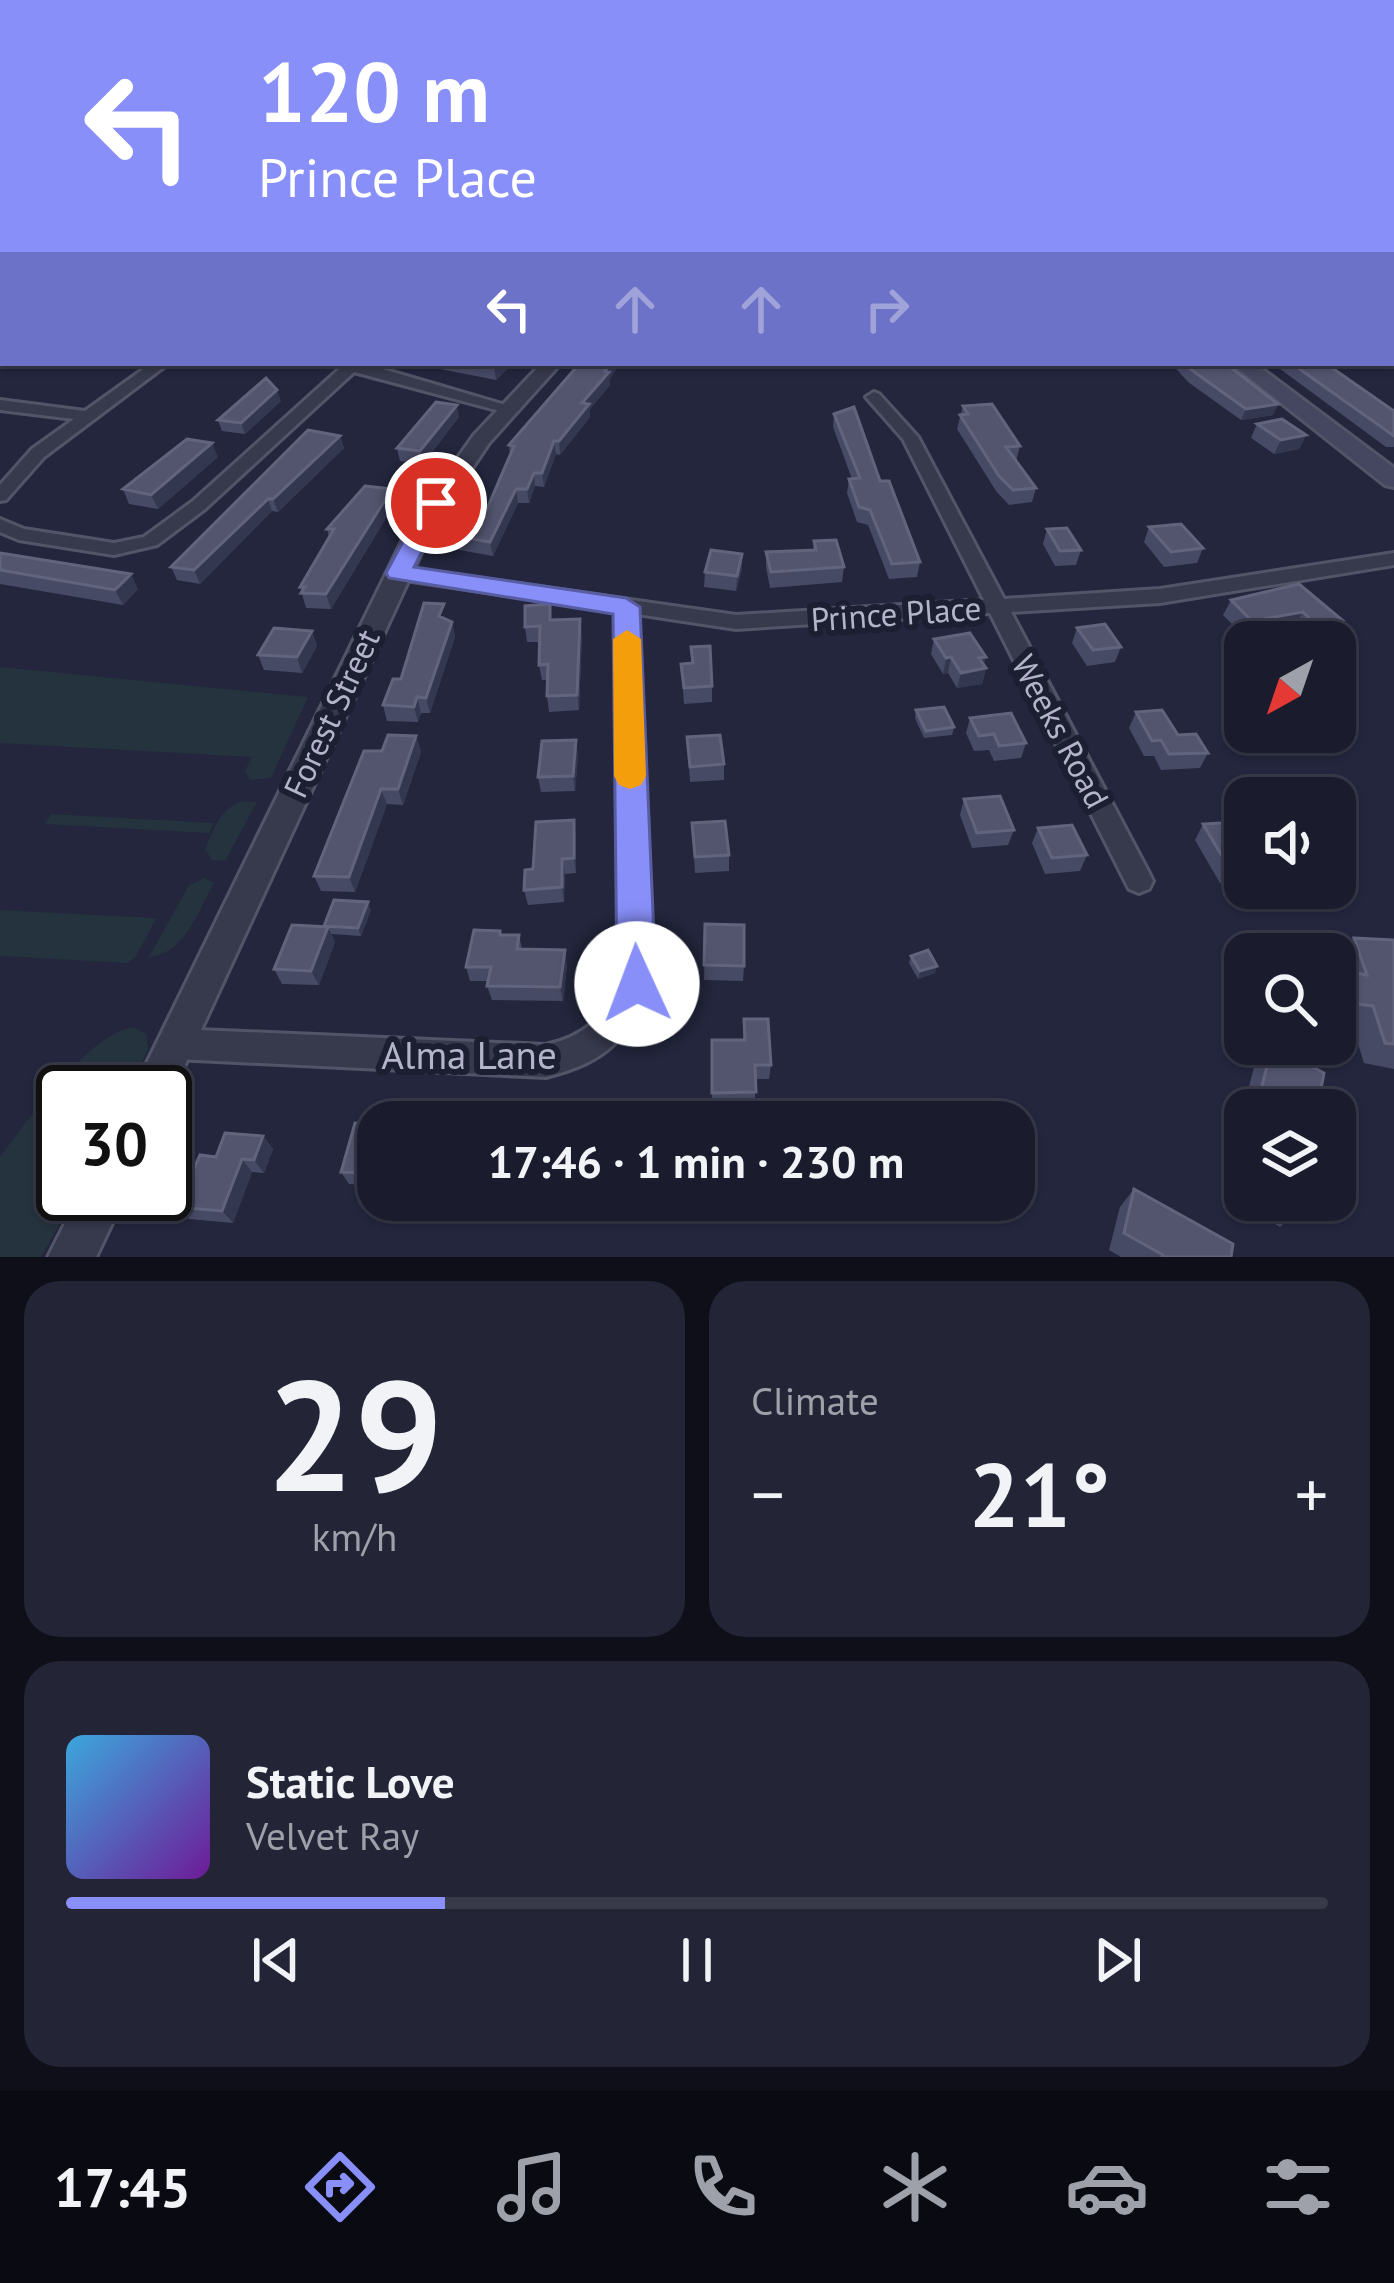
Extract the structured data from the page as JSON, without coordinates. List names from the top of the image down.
{
  "streets": {
    "street": [
      "Prince Place",
      "Forest Street",
      "Weeks Road",
      "Alma Lane"
    ]
  },
  "crossings": [
    ["Prince Place", "Forest Street"],
    ["Prince Place", "Weeks Road"],
    ["Prince Place", "Alma Lane"],
    ["Forest Street", "Alma Lane"]
  ],
  "north": "bottom left",
  "page": {
    "turn": ["120 m", "Prince Place"],
    "limit": "30",
    "trip": "17:46 · 1 min · 230 m",
    "tile": [
      ["29", "km/h"],
      "Climate"
    ],
    "heat": ["−", "21°", "+"],
    "song": ["Static Love", "Velvet Ray"],
    "tabs": "17:45"
  }
}
